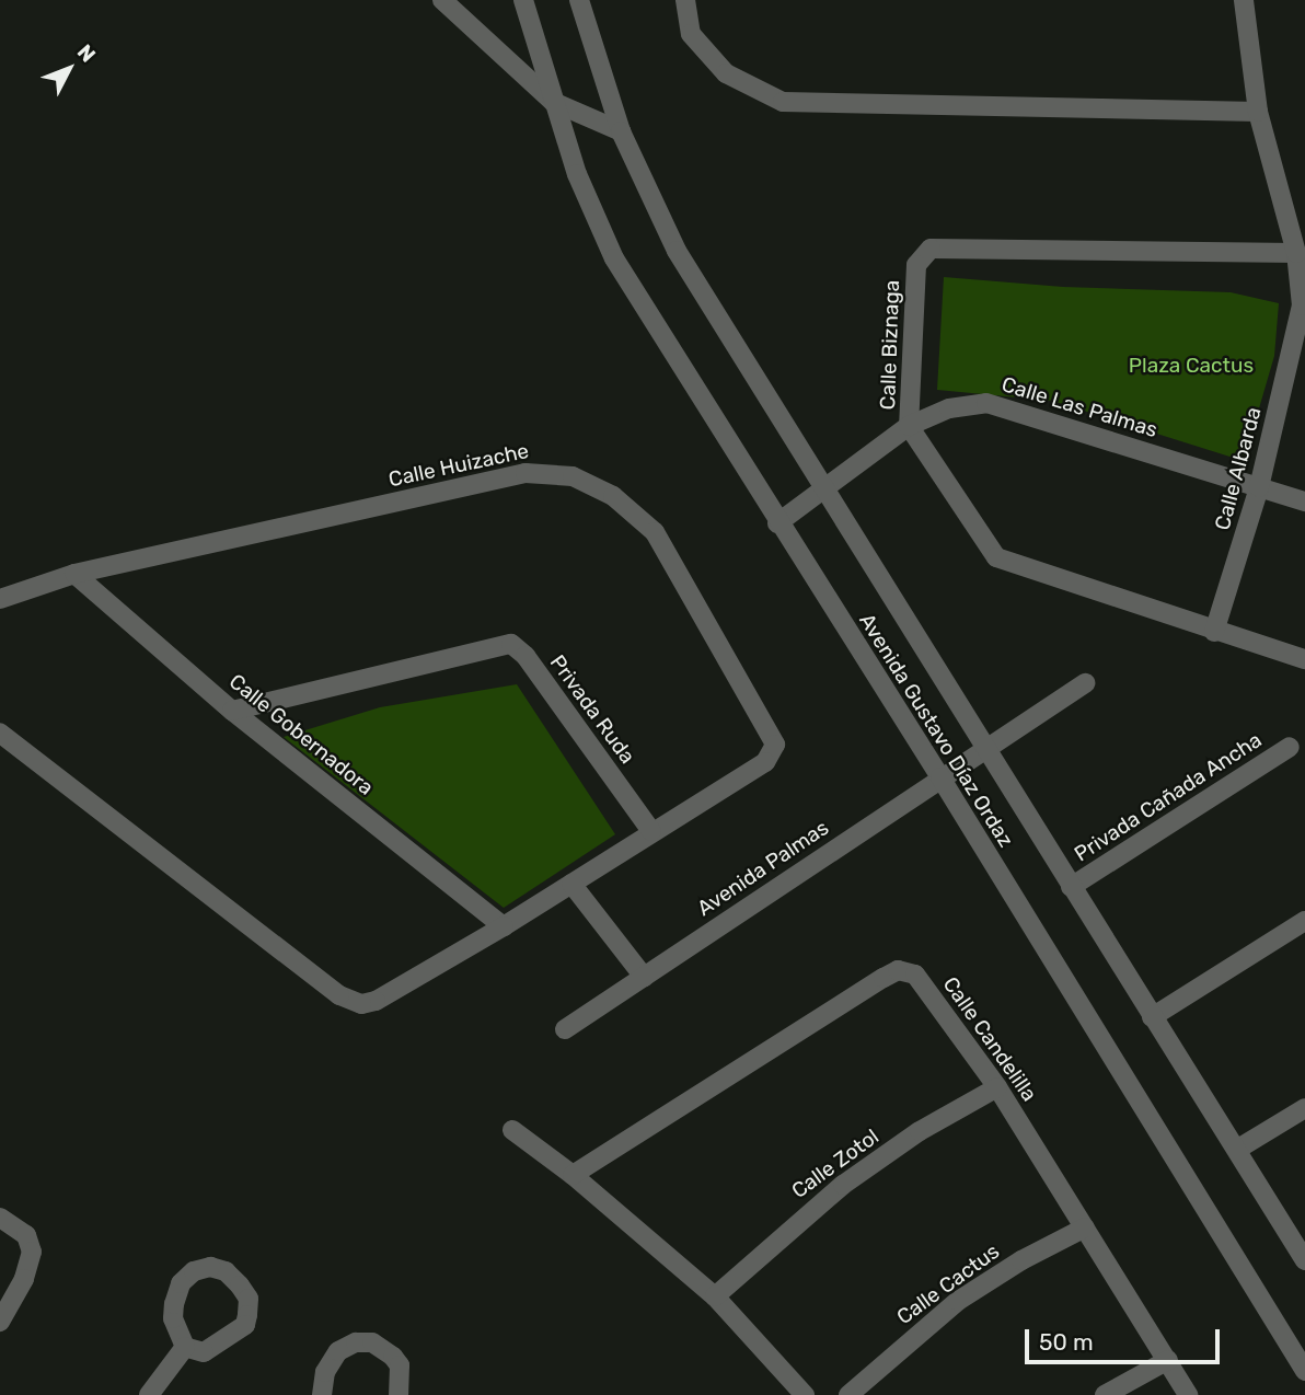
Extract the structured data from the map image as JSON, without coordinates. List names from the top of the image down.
{
  "streets": {
    "street": [
      "Calle Biznaga",
      "Calle Las Palmas",
      "Calle Huizache",
      "Calle Albarda",
      "Privada Ruda",
      "Avenida Gustavo Díaz Ordaz",
      "Calle Gobernadora",
      "Privada Cañada Ancha",
      "Avenida Palmas",
      "Calle Candelilla",
      "Calle Zotol",
      "Calle Cactus"
    ]
  },
  "crossings": [
    ["Calle Biznaga", "Calle Las Palmas"],
    ["Calle Biznaga", "Calle Albarda"],
    ["Calle Las Palmas", "Calle Albarda"],
    ["Calle Las Palmas", "Avenida Gustavo Díaz Ordaz"],
    ["Calle Huizache", "Privada Ruda"],
    ["Calle Huizache", "Calle Gobernadora"],
    ["Privada Ruda", "Calle Gobernadora"],
    ["Avenida Gustavo Díaz Ordaz", "Privada Cañada Ancha"],
    ["Avenida Gustavo Díaz Ordaz", "Avenida Palmas"],
    ["Calle Candelilla", "Calle Zotol"],
    ["Calle Candelilla", "Calle Cactus"]
  ],
  "parks": ["Plaza Cactus"],
  "scale_bar": "50 m",
  "north": "top right"
}
